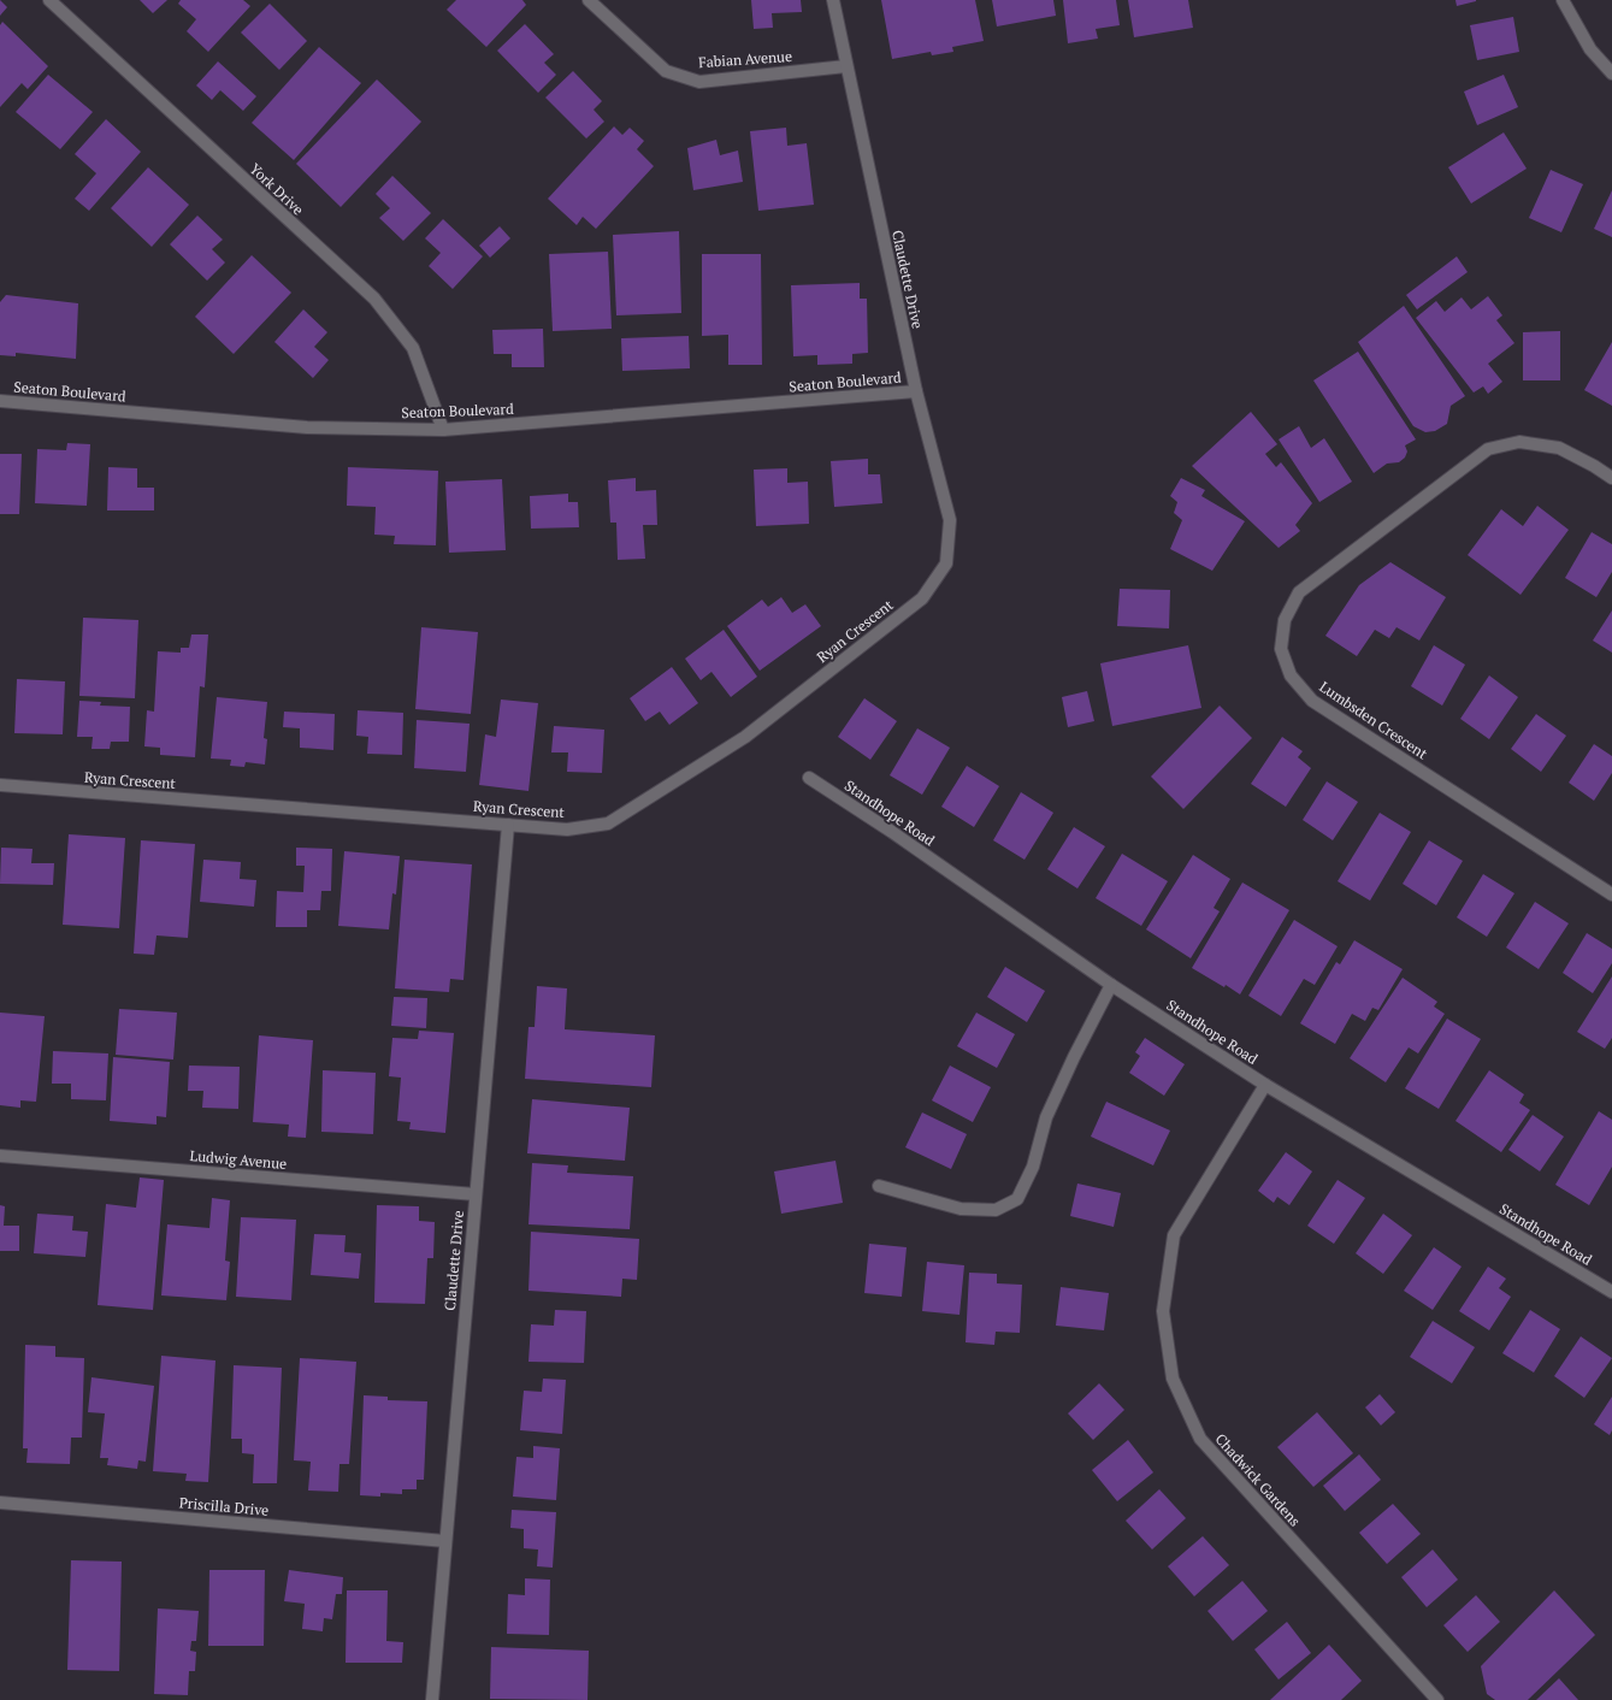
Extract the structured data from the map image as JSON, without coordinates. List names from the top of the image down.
{
  "streets": {
    "street": [
      "Fabian Avenue",
      "York Drive",
      "Claudette Drive",
      "Seaton Boulevard",
      "Ryan Crescent",
      "Lumbsden Crescent",
      "Standhope Road",
      "Ludwig Avenue",
      "Chadwick Gardens",
      "Priscilla Drive"
    ]
  },
  "crossings": [
    ["Fabian Avenue", "Claudette Drive"],
    ["York Drive", "Seaton Boulevard"],
    ["Claudette Drive", "Seaton Boulevard"],
    ["Claudette Drive", "Ryan Crescent"],
    ["Claudette Drive", "Ludwig Avenue"],
    ["Claudette Drive", "Priscilla Drive"],
    ["Standhope Road", "Chadwick Gardens"]
  ]
}
